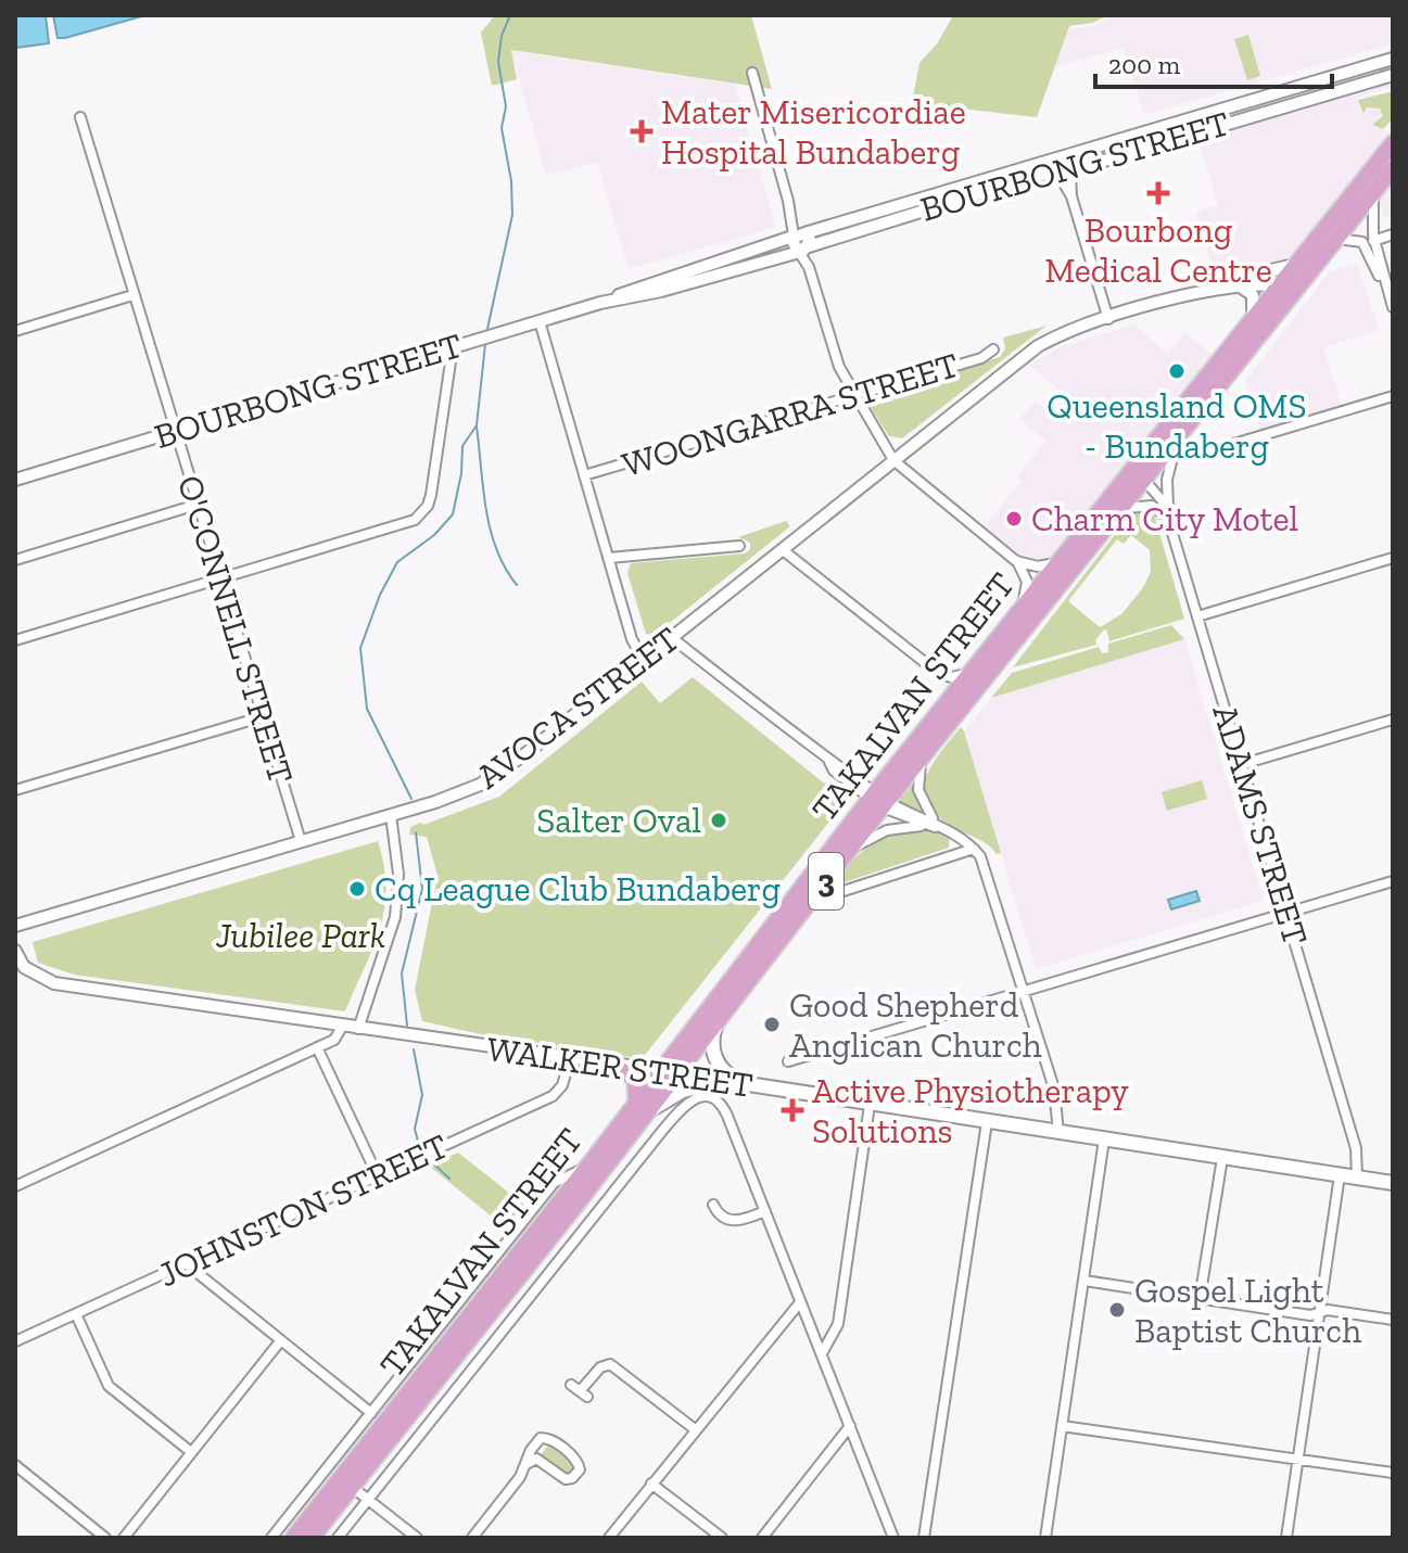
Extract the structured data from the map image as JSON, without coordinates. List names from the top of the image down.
{
  "streets": {
    "highway": ["TAKALVAN STREET", "3"],
    "main road": ["WALKER STREET"],
    "street": [
      "BOURBONG STREET",
      "WOONGARRA STREET",
      "O'CONNELL STREET",
      "AVOCA STREET",
      "ADAMS STREET",
      "JOHNSTON STREET"
    ]
  },
  "crossings": [
    ["BOURBONG STREET", "O'CONNELL STREET"],
    ["WOONGARRA STREET", "TAKALVAN STREET"],
    ["WOONGARRA STREET", "AVOCA STREET"],
    ["O'CONNELL STREET", "AVOCA STREET"],
    ["TAKALVAN STREET", "ADAMS STREET"],
    ["TAKALVAN STREET", "WALKER STREET"],
    ["ADAMS STREET", "WALKER STREET"],
    ["WALKER STREET", "JOHNSTON STREET"]
  ],
  "parks": ["Jubilee Park"],
  "places": {
    "health": ["Mater Misericordiae Hospital Bundaberg", "Bourbong Medical Centre", "Active Physiotherapy Solutions"],
    "other": [
      "Queensland OMS - Bundaberg",
      "Charm City Motel",
      "Salter Oval",
      "Cq League Club Bundaberg",
      "Good Shepherd Anglican Church",
      "Gospel Light Baptist Church"
    ]
  },
  "scale_bar": "200 m"
}
